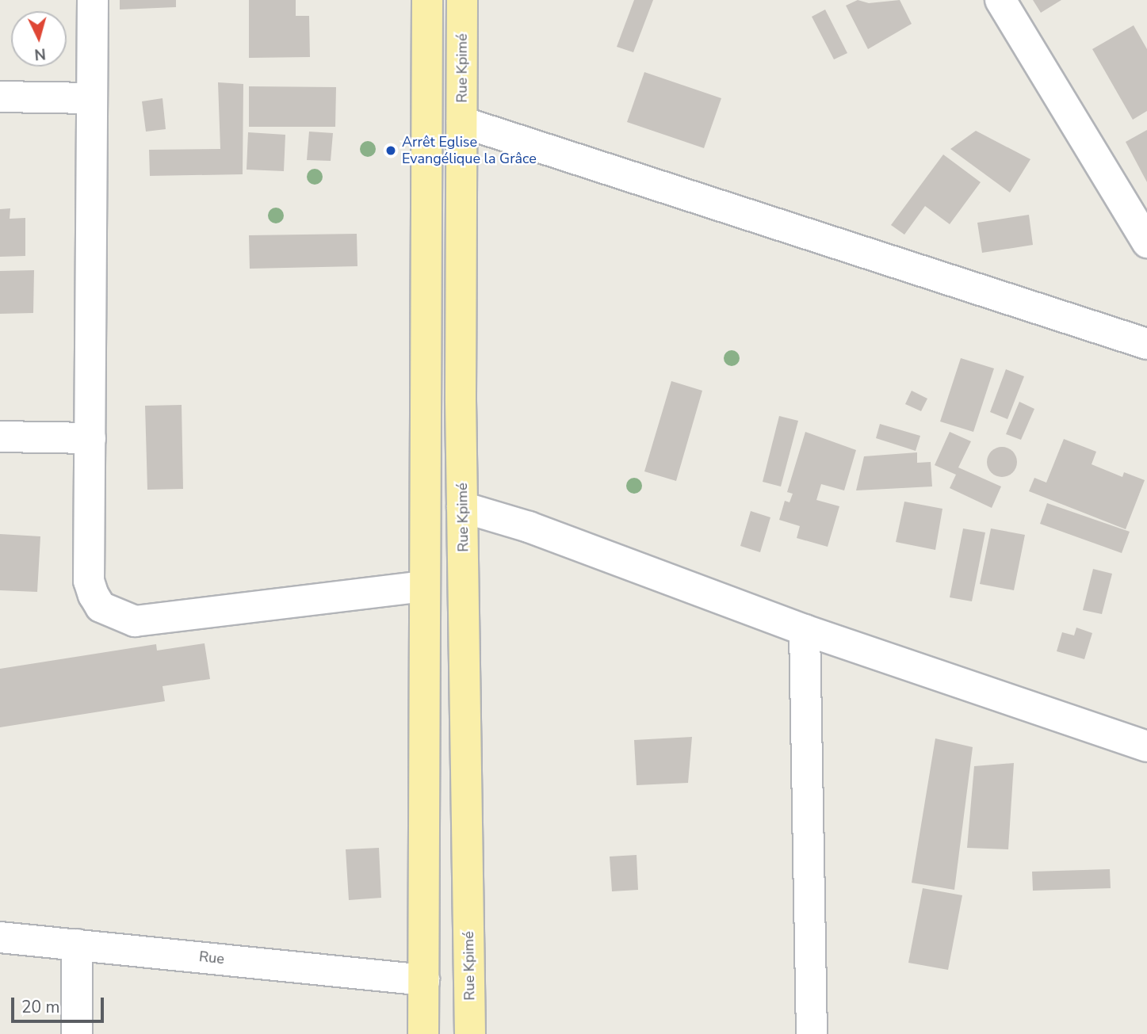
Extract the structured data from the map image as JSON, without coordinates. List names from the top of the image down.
{
  "streets": {
    "main road": ["Rue Kpimé"],
    "street": ["Rue"]
  },
  "places": ["Arrêt Eglise Evangélique la Grâce"],
  "scale_bar": "20 m",
  "north": "bottom"
}
